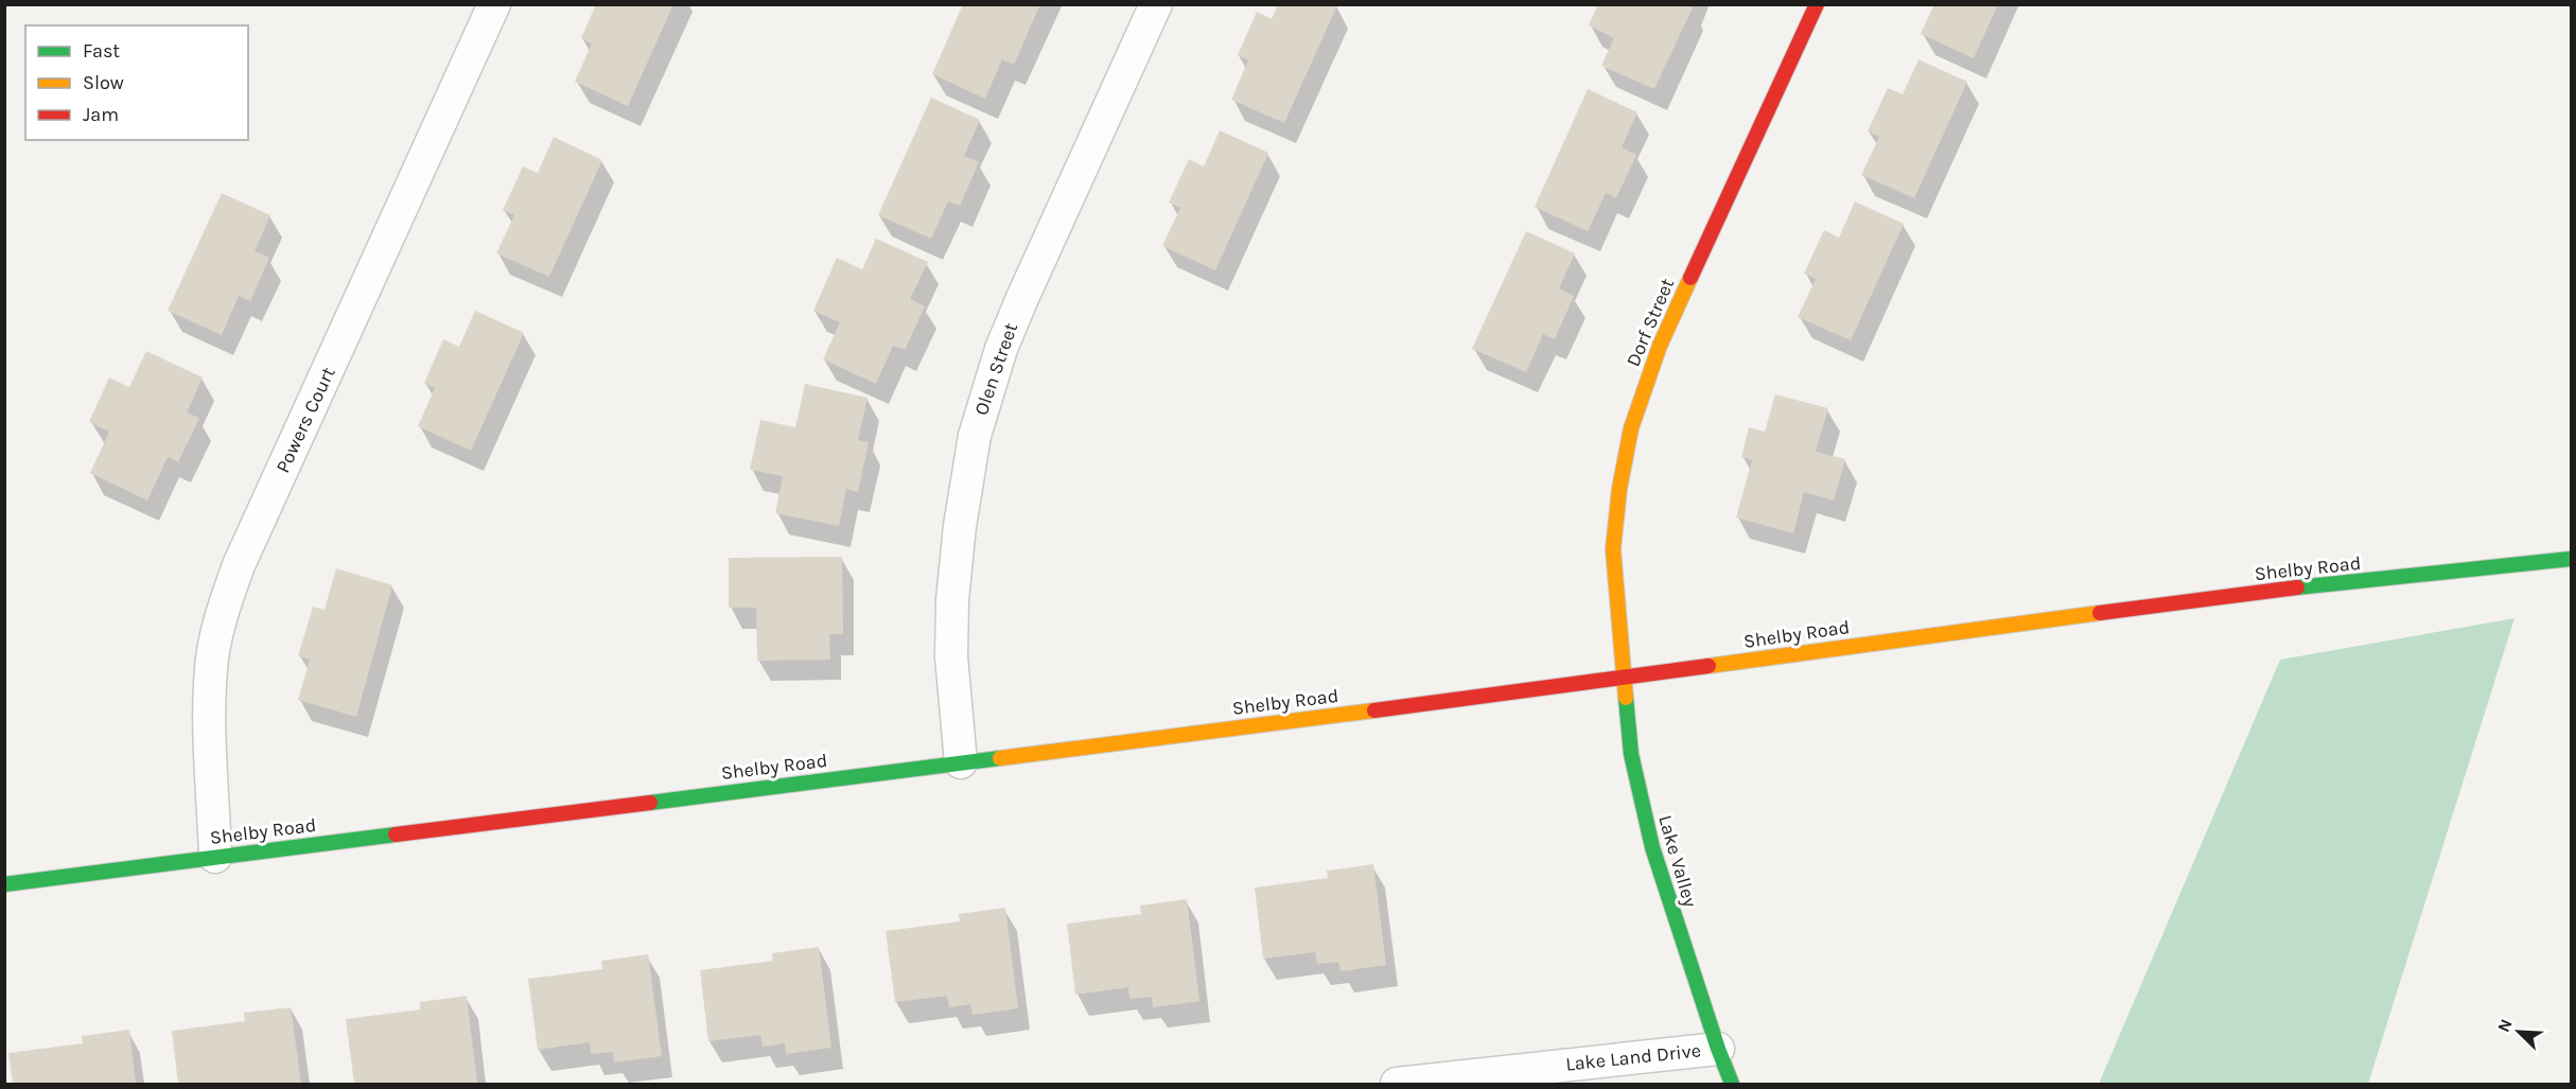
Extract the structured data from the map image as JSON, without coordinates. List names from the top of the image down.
{
  "streets": {
    "street": [
      "Dorf Street",
      "Olen Street",
      "Powers Court",
      "Shelby Road",
      "Lake Valley",
      "Lake Land Drive"
    ]
  },
  "crossings": [
    ["Dorf Street", "Shelby Road"],
    ["Dorf Street", "Lake Valley"],
    ["Olen Street", "Shelby Road"],
    ["Powers Court", "Shelby Road"],
    ["Shelby Road", "Lake Valley"],
    ["Lake Valley", "Lake Land Drive"]
  ],
  "legend": ["Fast", "Slow", "Jam"],
  "north": "top left"
}
